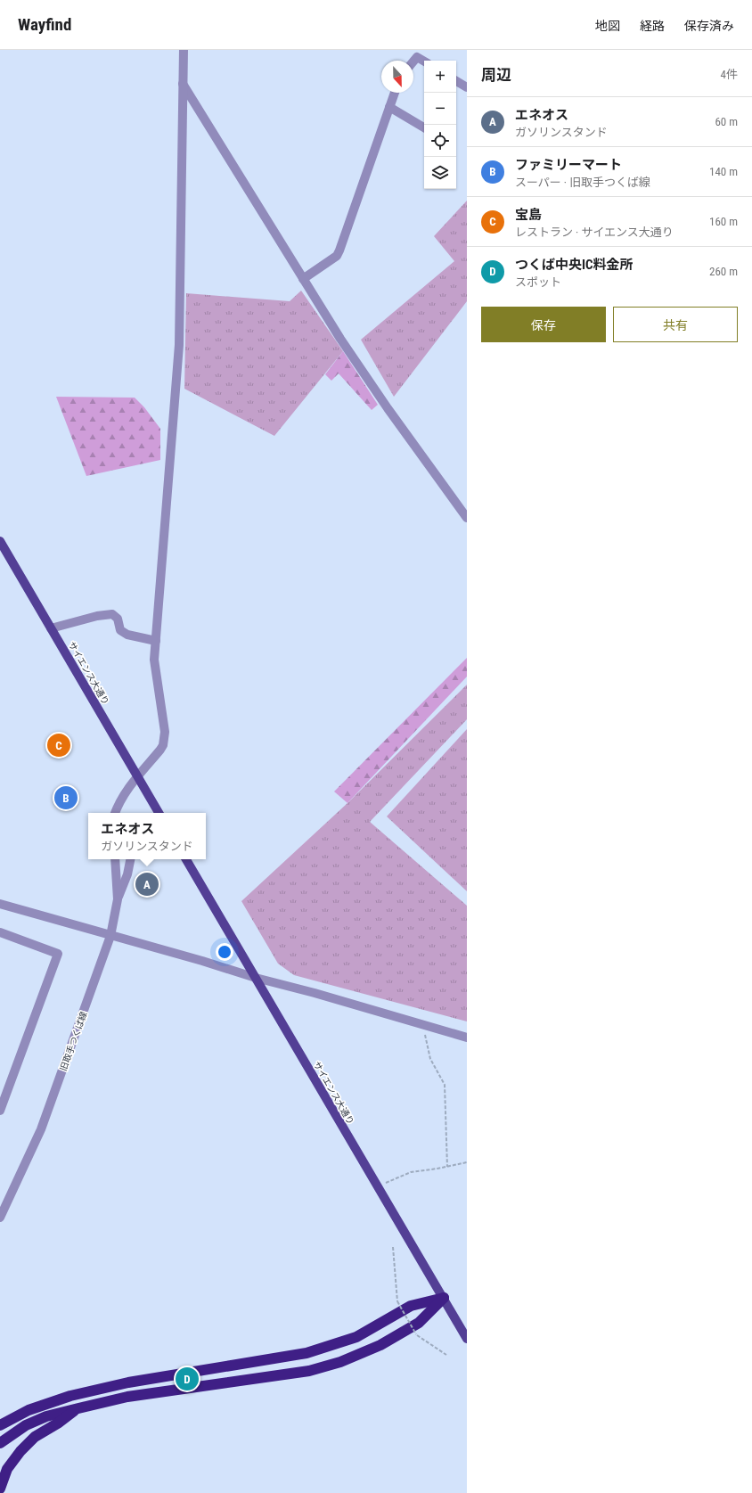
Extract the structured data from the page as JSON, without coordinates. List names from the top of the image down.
{
  "streets": {
    "main road": ["サイエンス大通り"],
    "street": ["旧取手つくば線"]
  },
  "north": "bottom",
  "page": {
    "header": "Wayfind",
    "nav": ["地図", "経路", "保存済み"],
    "heading": ["周辺", "4件"],
    "map_buttons": ["+", "−"],
    "list": [
      {
        "mark": "A",
        "name": "エネオス",
        "note": "ガソリンスタンド",
        "value": "60 m"
      },
      {
        "mark": "B",
        "name": "ファミリーマート",
        "note": "スーパー · 旧取手つくば線",
        "value": "140 m"
      },
      {
        "mark": "C",
        "name": "宝島",
        "note": "レストラン · サイエンス大通り",
        "value": "160 m"
      },
      {
        "mark": "D",
        "name": "つくば中央IC料金所",
        "note": "スポット",
        "value": "260 m"
      }
    ],
    "buttons": ["保存", "共有"],
    "pins": [
      "C",
      "B",
      "A",
      "D"
    ],
    "popup": ["エネオス", "ガソリンスタンド"]
  }
}
